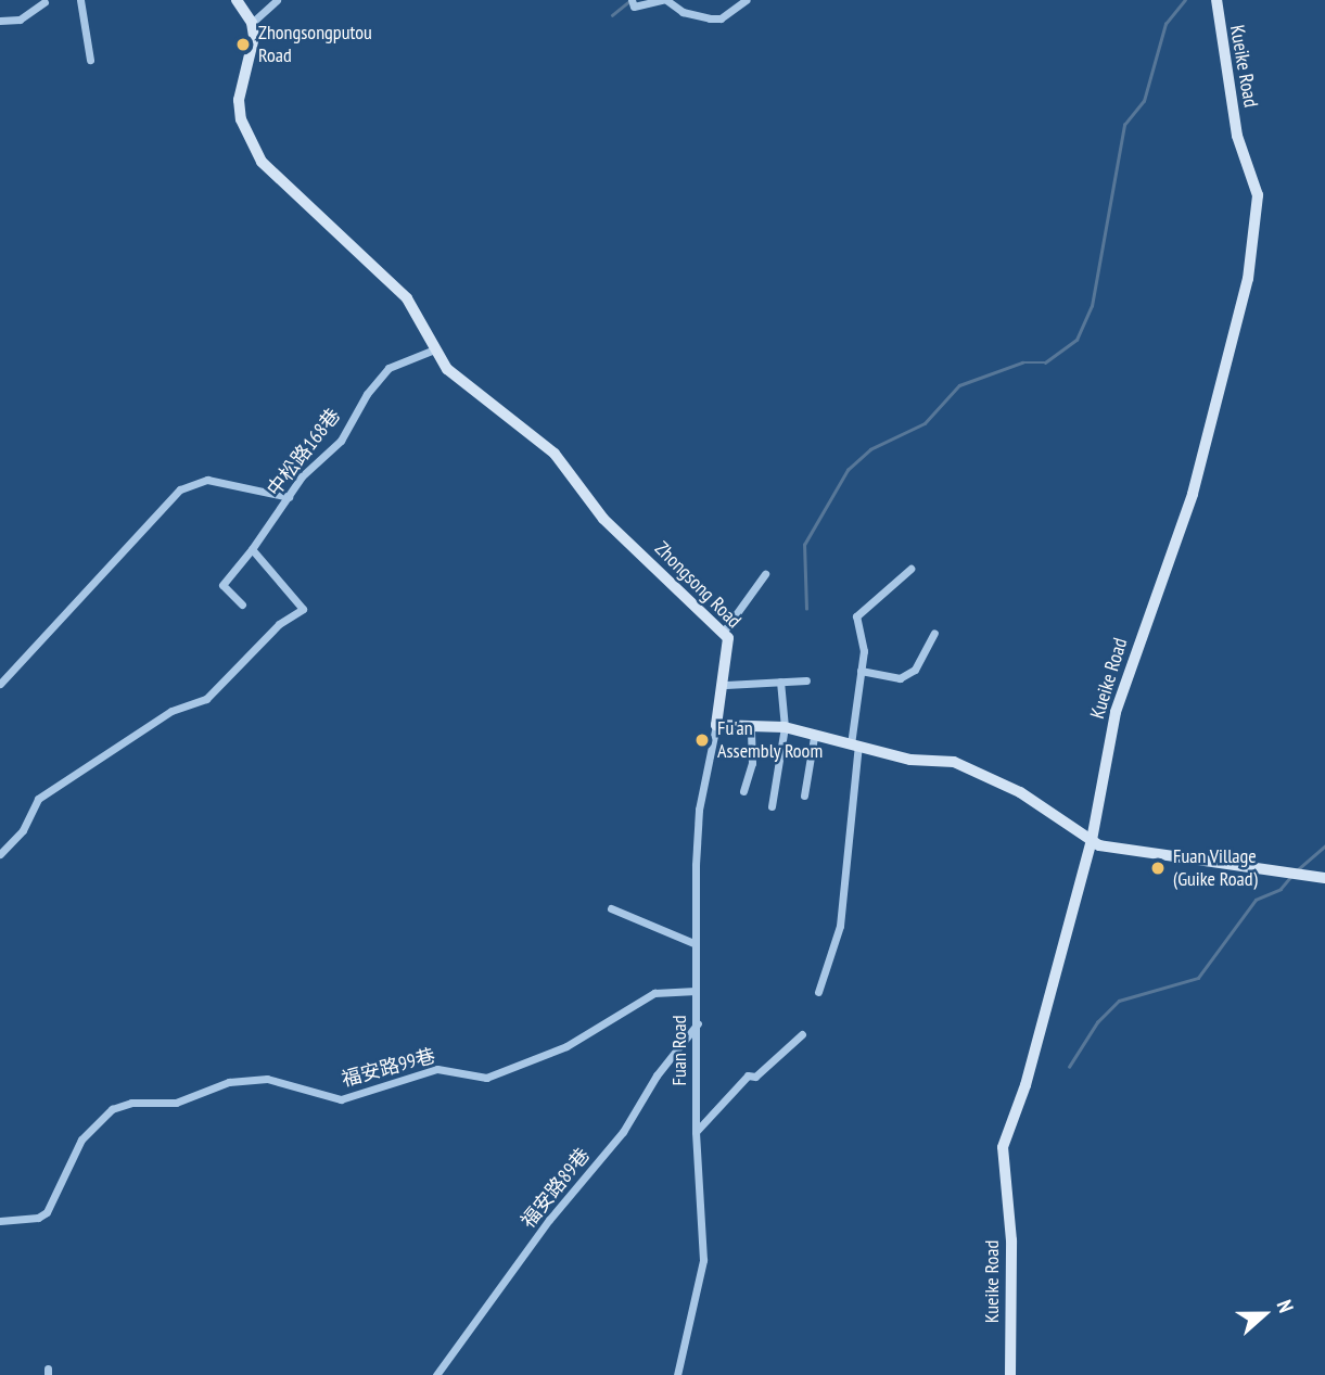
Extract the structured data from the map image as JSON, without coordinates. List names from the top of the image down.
{
  "streets": {
    "street": [
      "Kueike Road",
      "中松路168巷",
      "Zhongsong Road",
      "Fuan Road",
      "福安路99巷",
      "福安路89巷"
    ]
  },
  "crossings": [
    ["中松路168巷", "Zhongsong Road"],
    ["Zhongsong Road", "Fuan Road"],
    ["Fuan Road", "福安路99巷"],
    ["Fuan Road", "福安路89巷"]
  ],
  "places": ["Zhongsongputou Road", "Fu'an Assembly Room", "Fuan Village (Guike Road)"],
  "north": "right"
}
